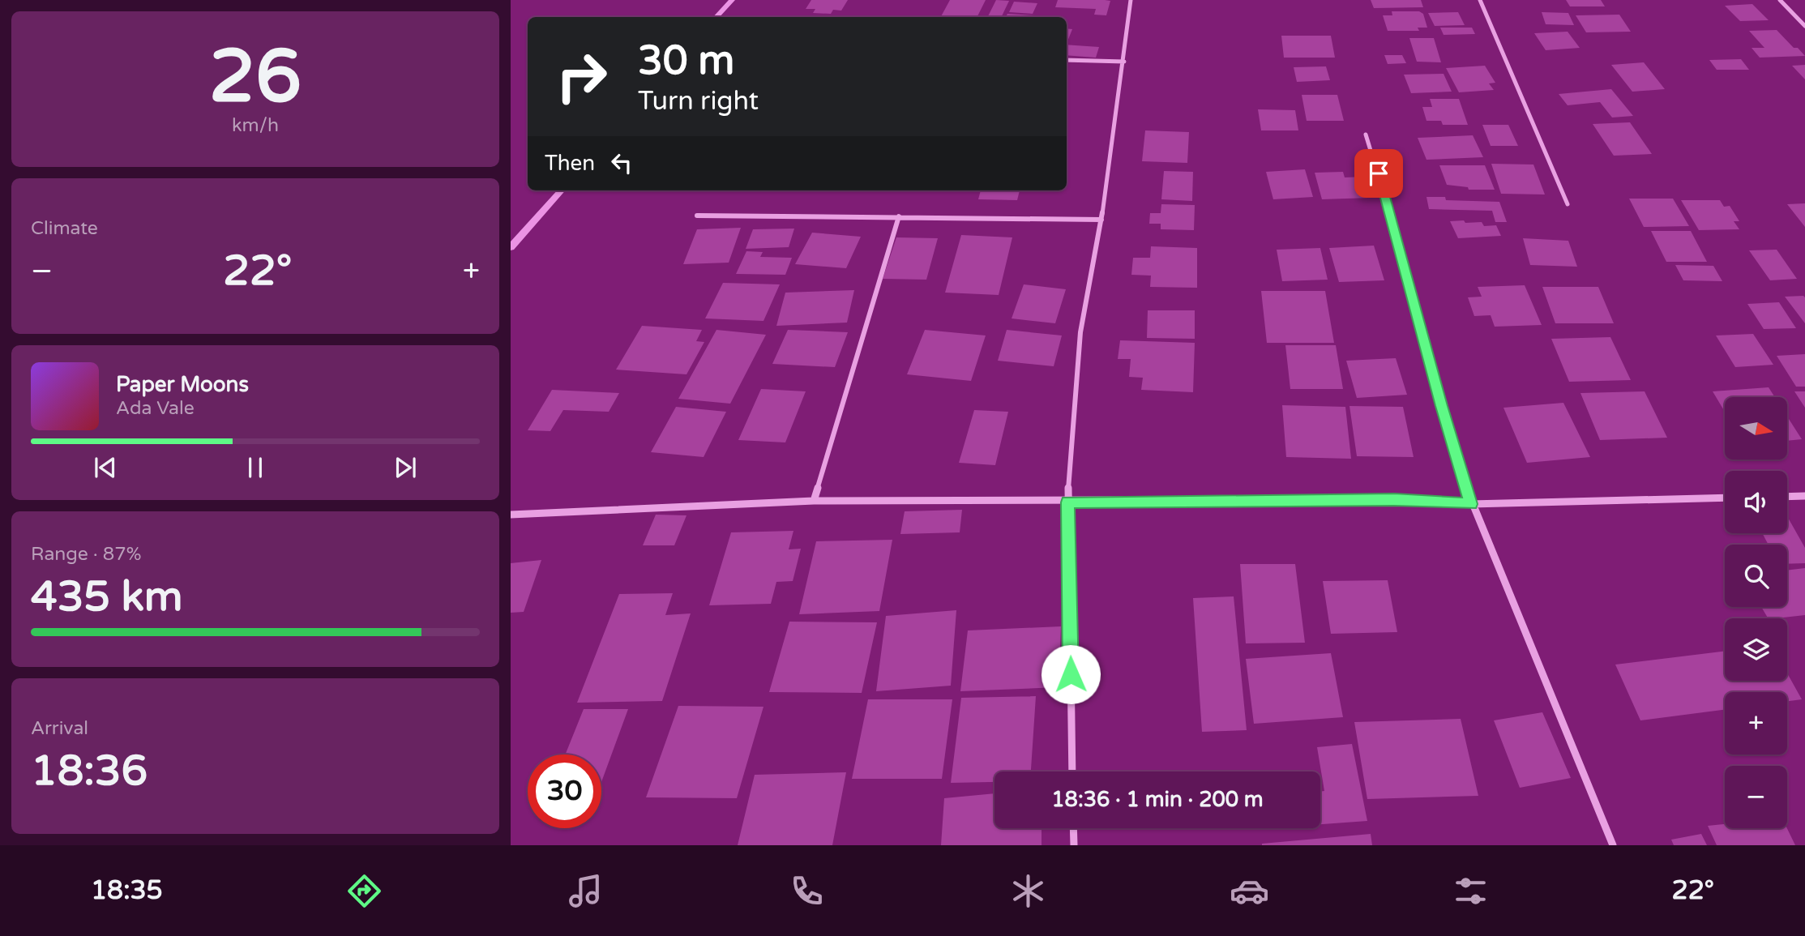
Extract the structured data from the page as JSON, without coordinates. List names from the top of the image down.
{
  "north": "right",
  "page": {
    "tile": [
      ["26", "km/h"],
      "Climate",
      ["Range · 87%", "435 km"],
      ["Arrival", "18:36"]
    ],
    "turn": ["30 m", "Turn right"],
    "then": "Then",
    "heat": ["−", "22°", "+"],
    "song": ["Paper Moons", "Ada Vale"],
    "map_buttons": ["+", "−"],
    "limit": "30",
    "trip": "18:36 · 1 min · 200 m",
    "tabs": ["18:35", "22°"]
  }
}
